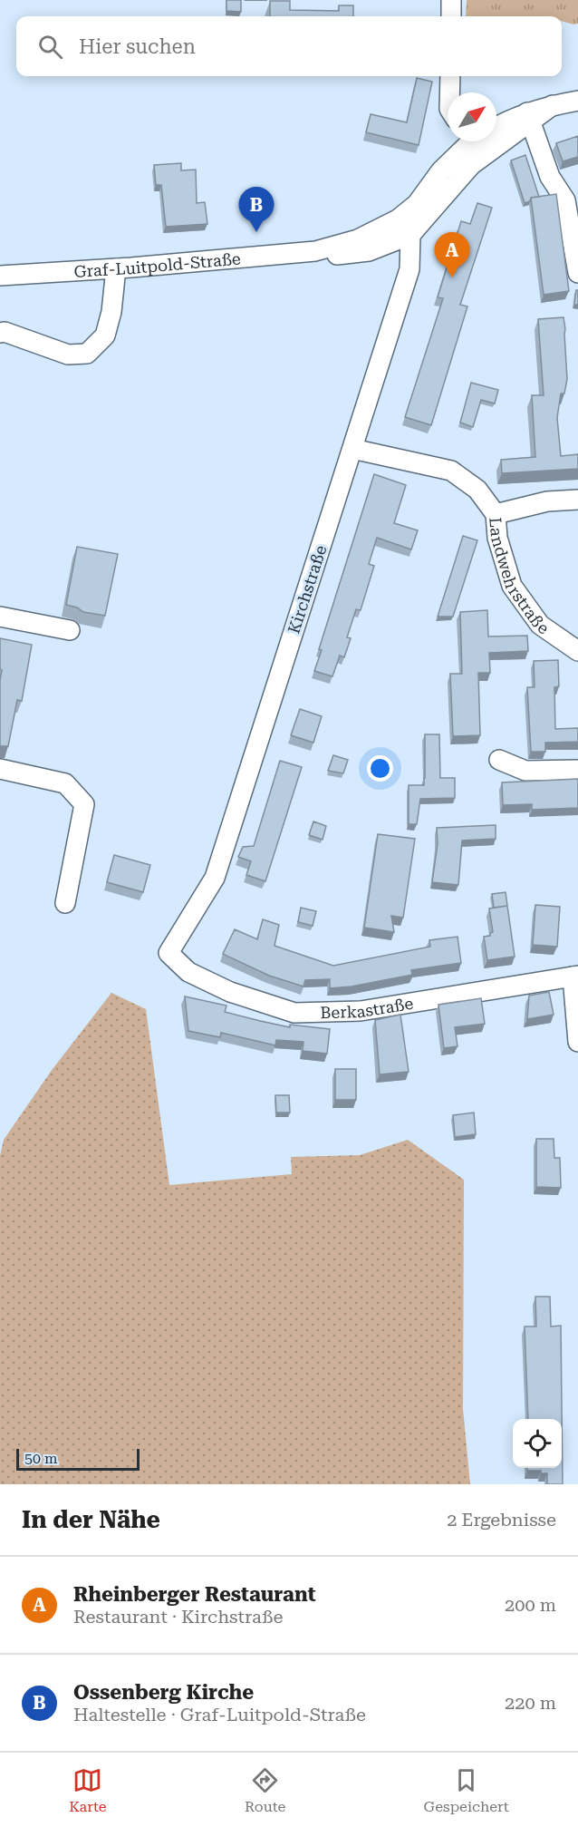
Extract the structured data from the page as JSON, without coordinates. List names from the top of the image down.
{
  "streets": {
    "street": [
      "Graf-Luitpold-Straße",
      "Landwehrstraße",
      "Kirchstraße",
      "Berkastraße"
    ]
  },
  "crossings": [
    ["Graf-Luitpold-Straße", "Kirchstraße"],
    ["Landwehrstraße", "Kirchstraße"],
    ["Kirchstraße", "Berkastraße"]
  ],
  "scale_bar": "50 m",
  "north": "top right",
  "page": {
    "search": "Hier suchen",
    "pins": ["B", "A"],
    "scale": "50 m",
    "heading": ["In der Nähe", "2 Ergebnisse"],
    "list": [
      {
        "mark": "A",
        "name": "Rheinberger Restaurant",
        "note": "Restaurant · Kirchstraße",
        "value": "200 m"
      },
      {
        "mark": "B",
        "name": "Ossenberg Kirche",
        "note": "Haltestelle · Graf-Luitpold-Straße",
        "value": "220 m"
      }
    ],
    "nav": ["Karte", "Route", "Gespeichert"]
  }
}
